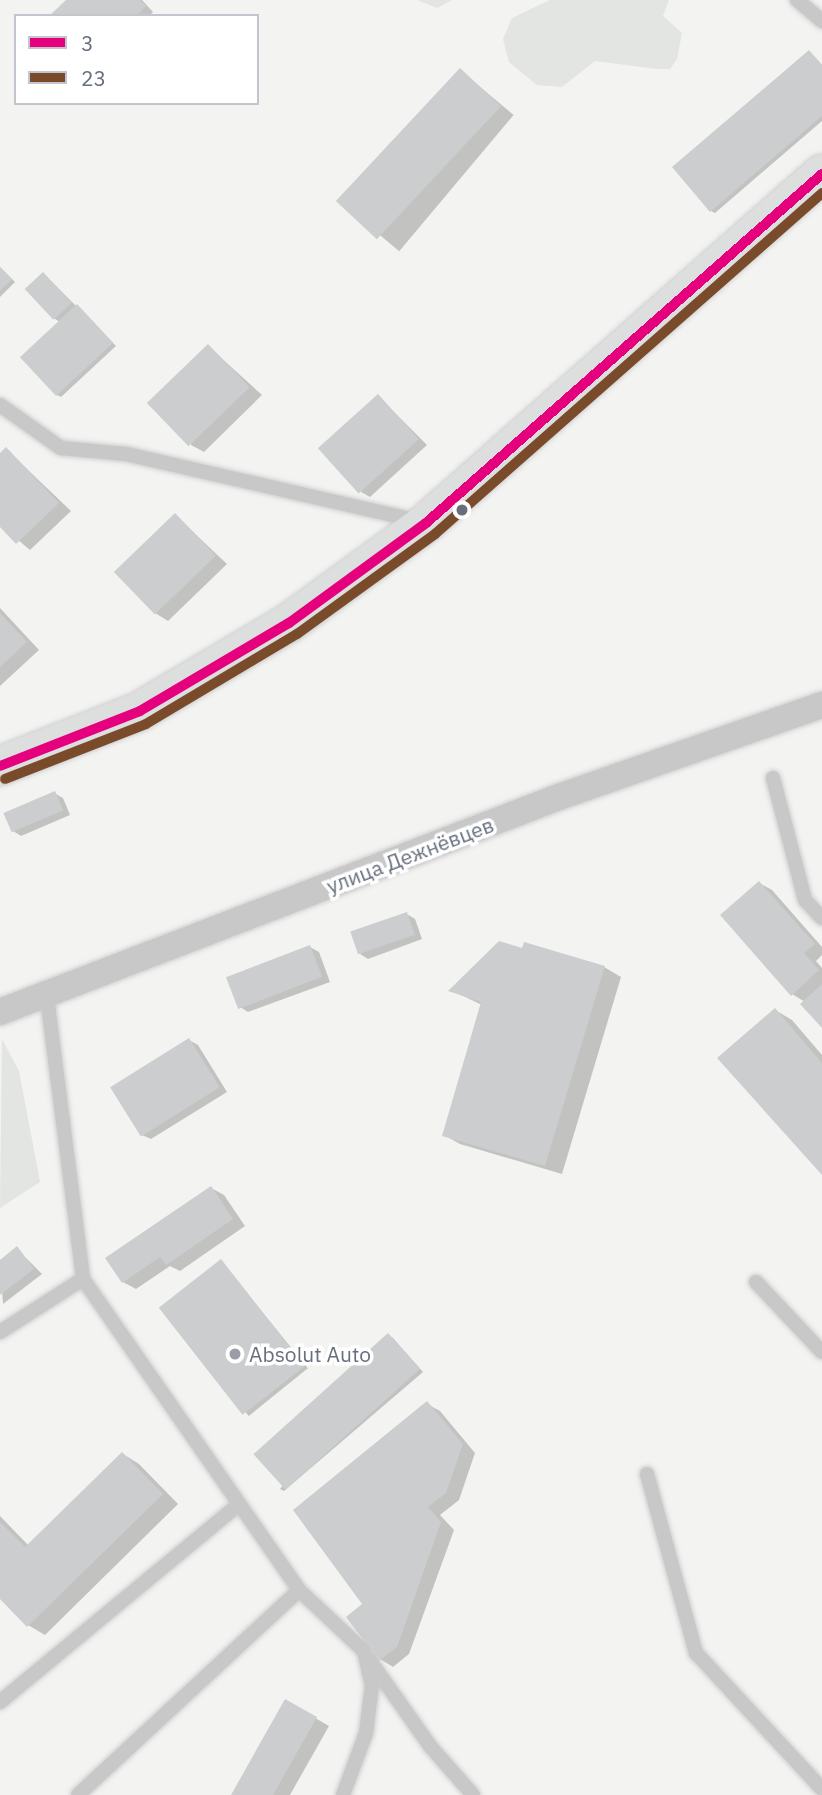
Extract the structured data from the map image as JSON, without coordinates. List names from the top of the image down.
{
  "streets": {
    "street": ["улица Дежнёвцев"]
  },
  "places": ["Absolut Auto"],
  "lines": ["transit line 3", "transit line 23"],
  "legend": ["3", "23"]
}
